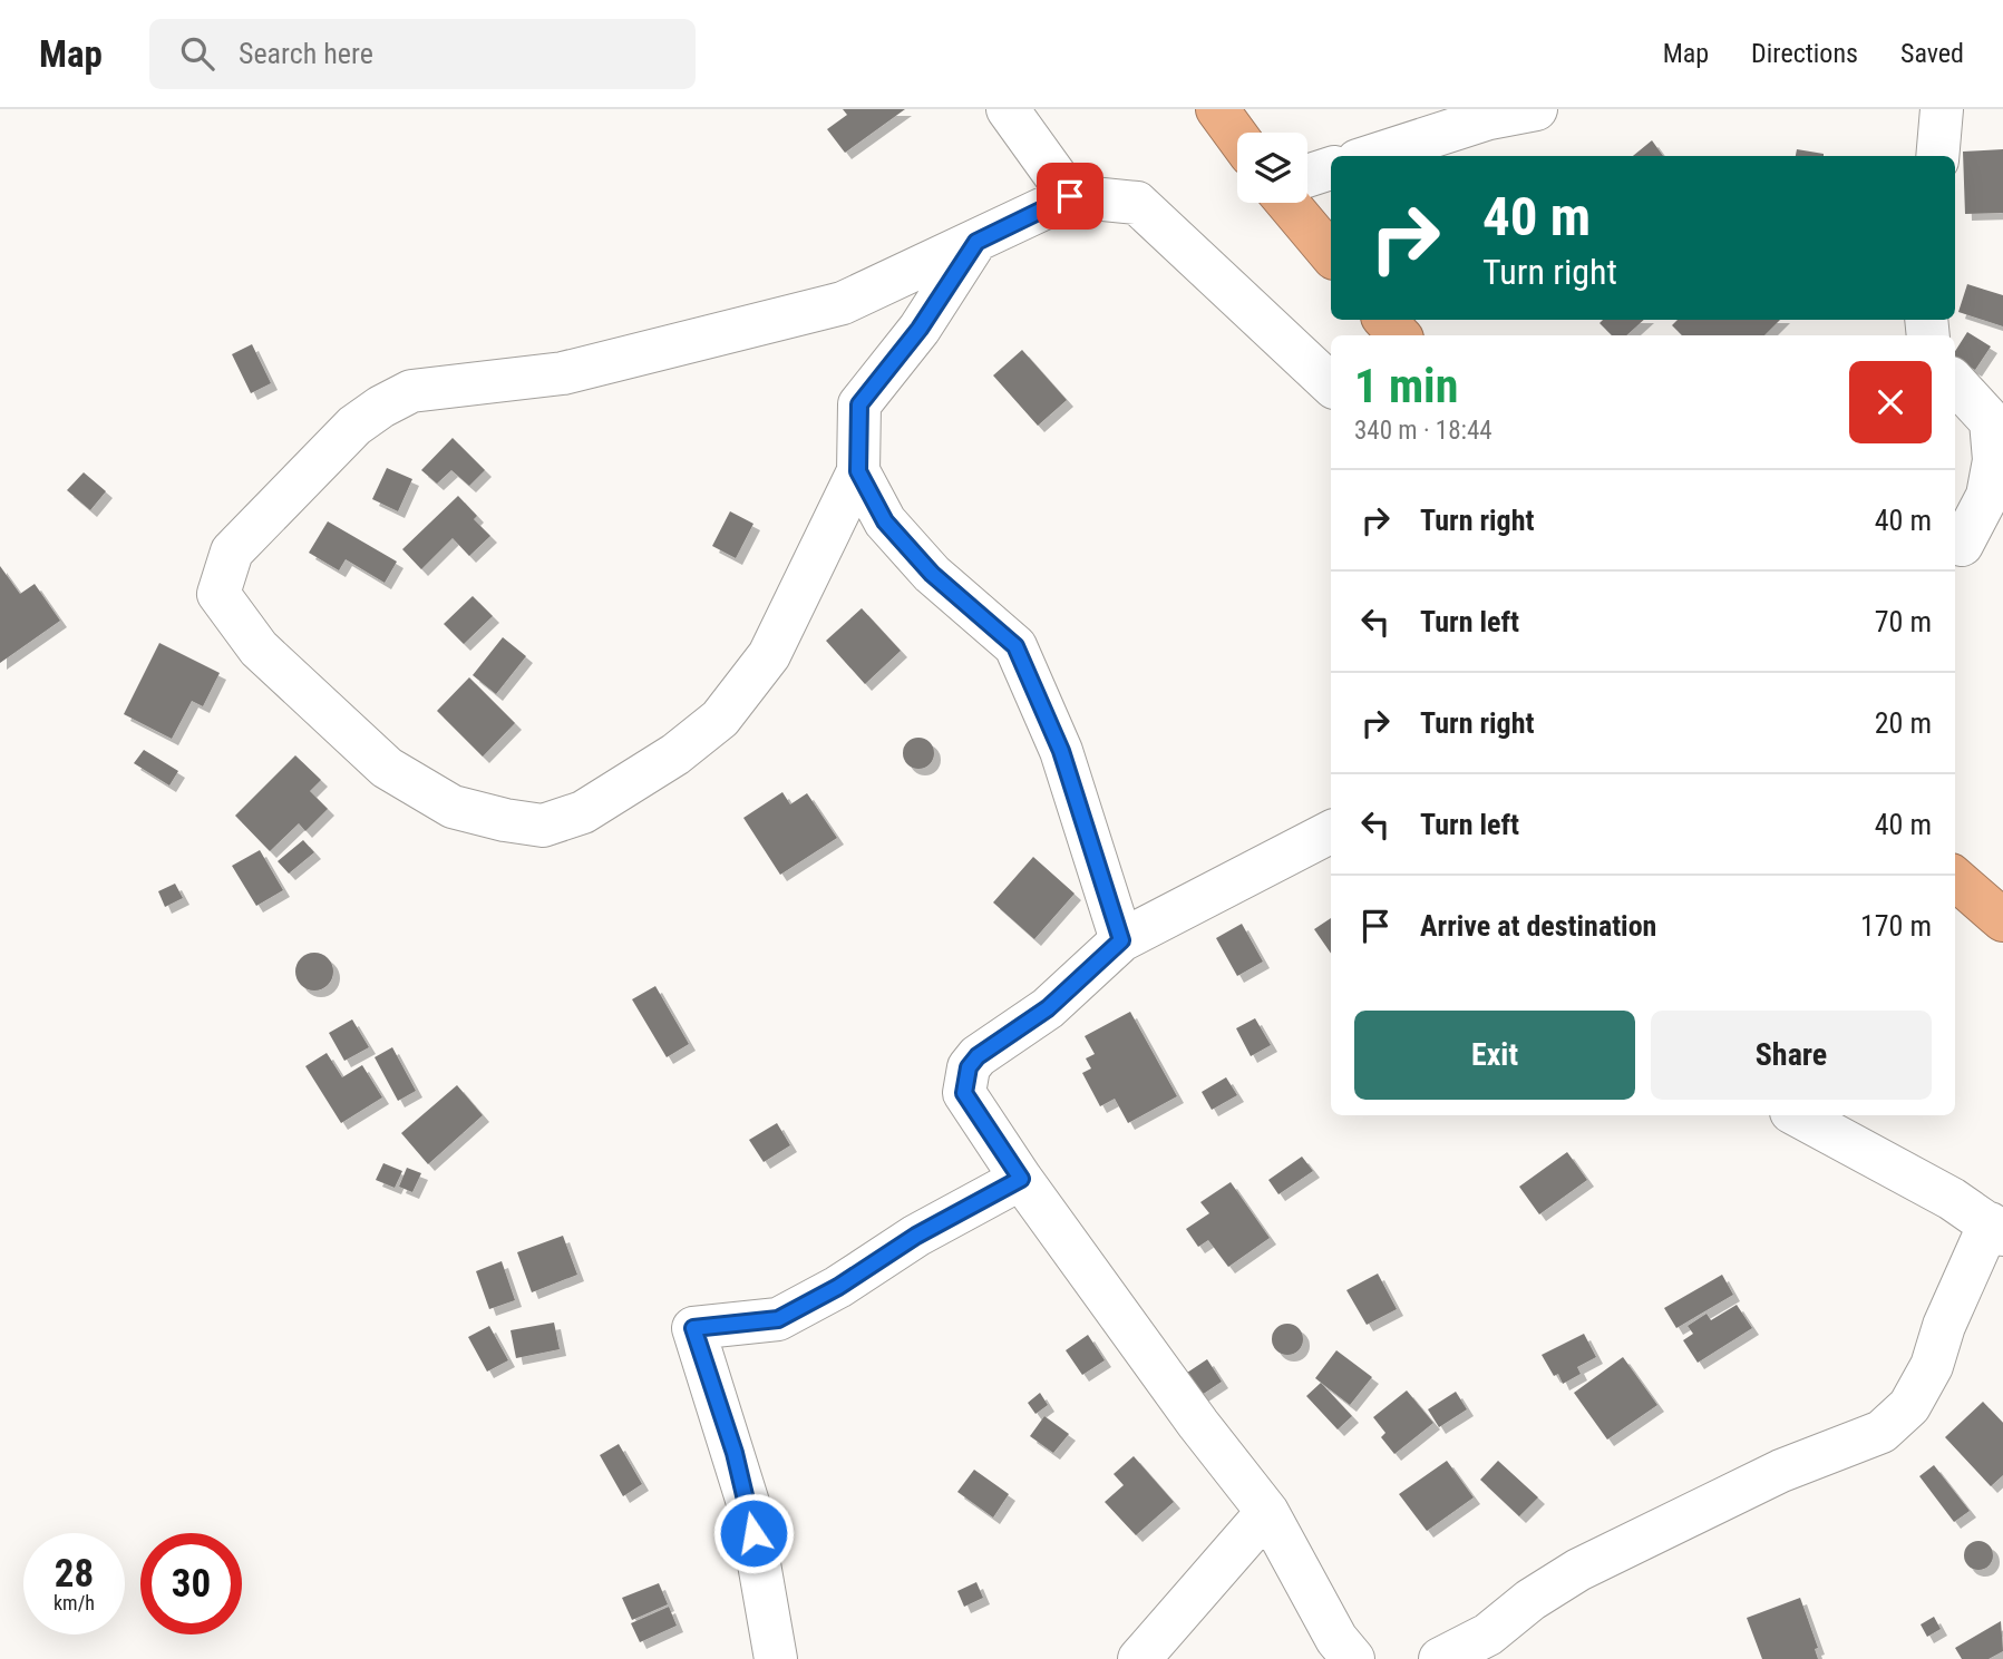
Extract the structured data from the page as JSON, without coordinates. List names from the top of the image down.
{
  "page": {
    "header": "Map",
    "search": "Search here",
    "nav": ["Map", "Directions", "Saved"],
    "turn": ["40 m", "Turn right"],
    "heading": ["1 min", "340 m · 18:44"],
    "list": [
      {
        "name": "Turn right",
        "value": "40 m"
      },
      {
        "name": "Turn left",
        "value": "70 m"
      },
      {
        "name": "Turn right",
        "value": "20 m"
      },
      {
        "name": "Turn left",
        "value": "40 m"
      },
      {
        "name": "Arrive at destination",
        "value": "170 m"
      }
    ],
    "buttons": ["Exit", "Share"],
    "speed": "28 km/h",
    "limit": "30"
  }
}
